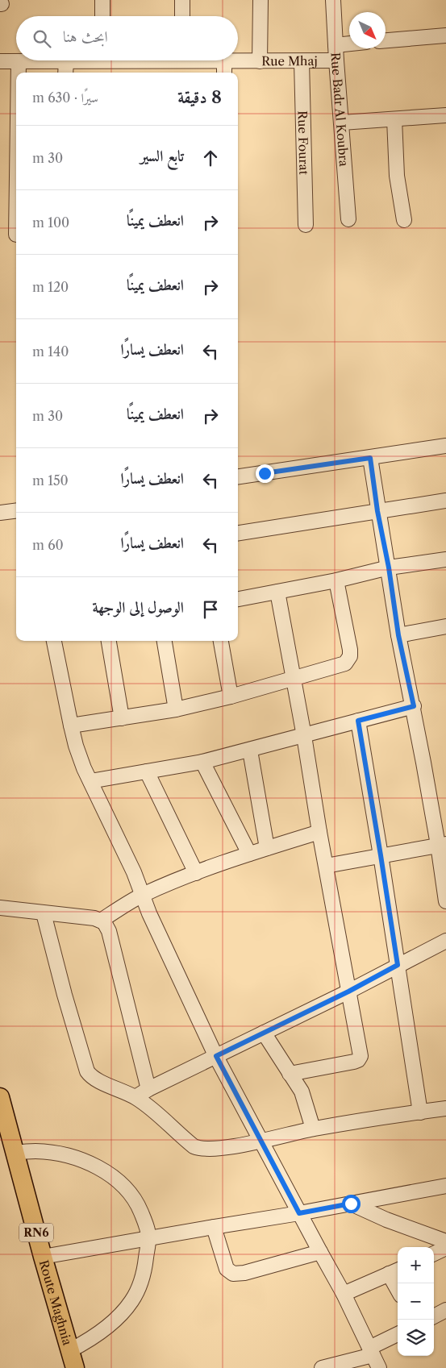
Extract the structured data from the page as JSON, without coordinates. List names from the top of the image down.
{
  "streets": {
    "main road": ["RN6", "Route Maghnia"],
    "street": ["Rue Mhaj", "Rue Badr Al Koubra", "Rue Fourat"]
  },
  "crossings": [
    ["Rue Mhaj", "Rue Badr Al Koubra"],
    ["Rue Mhaj", "Rue Fourat"]
  ],
  "north": "bottom right",
  "page": {
    "search": "ابحث هنا",
    "heading": ["8 دقيقة", "سيرًا · 630 m"],
    "list": [
      ["تابع السير", "30 m"],
      ["انعطف يمينًا", "100 m"],
      ["انعطف يمينًا", "120 m"],
      ["انعطف يسارًا", "140 m"],
      ["انعطف يمينًا", "30 m"],
      ["انعطف يسارًا", "150 m"],
      ["انعطف يسارًا", "60 m"],
      "الوصول إلى الوجهة"
    ],
    "map_buttons": ["+", "−"]
  }
}
